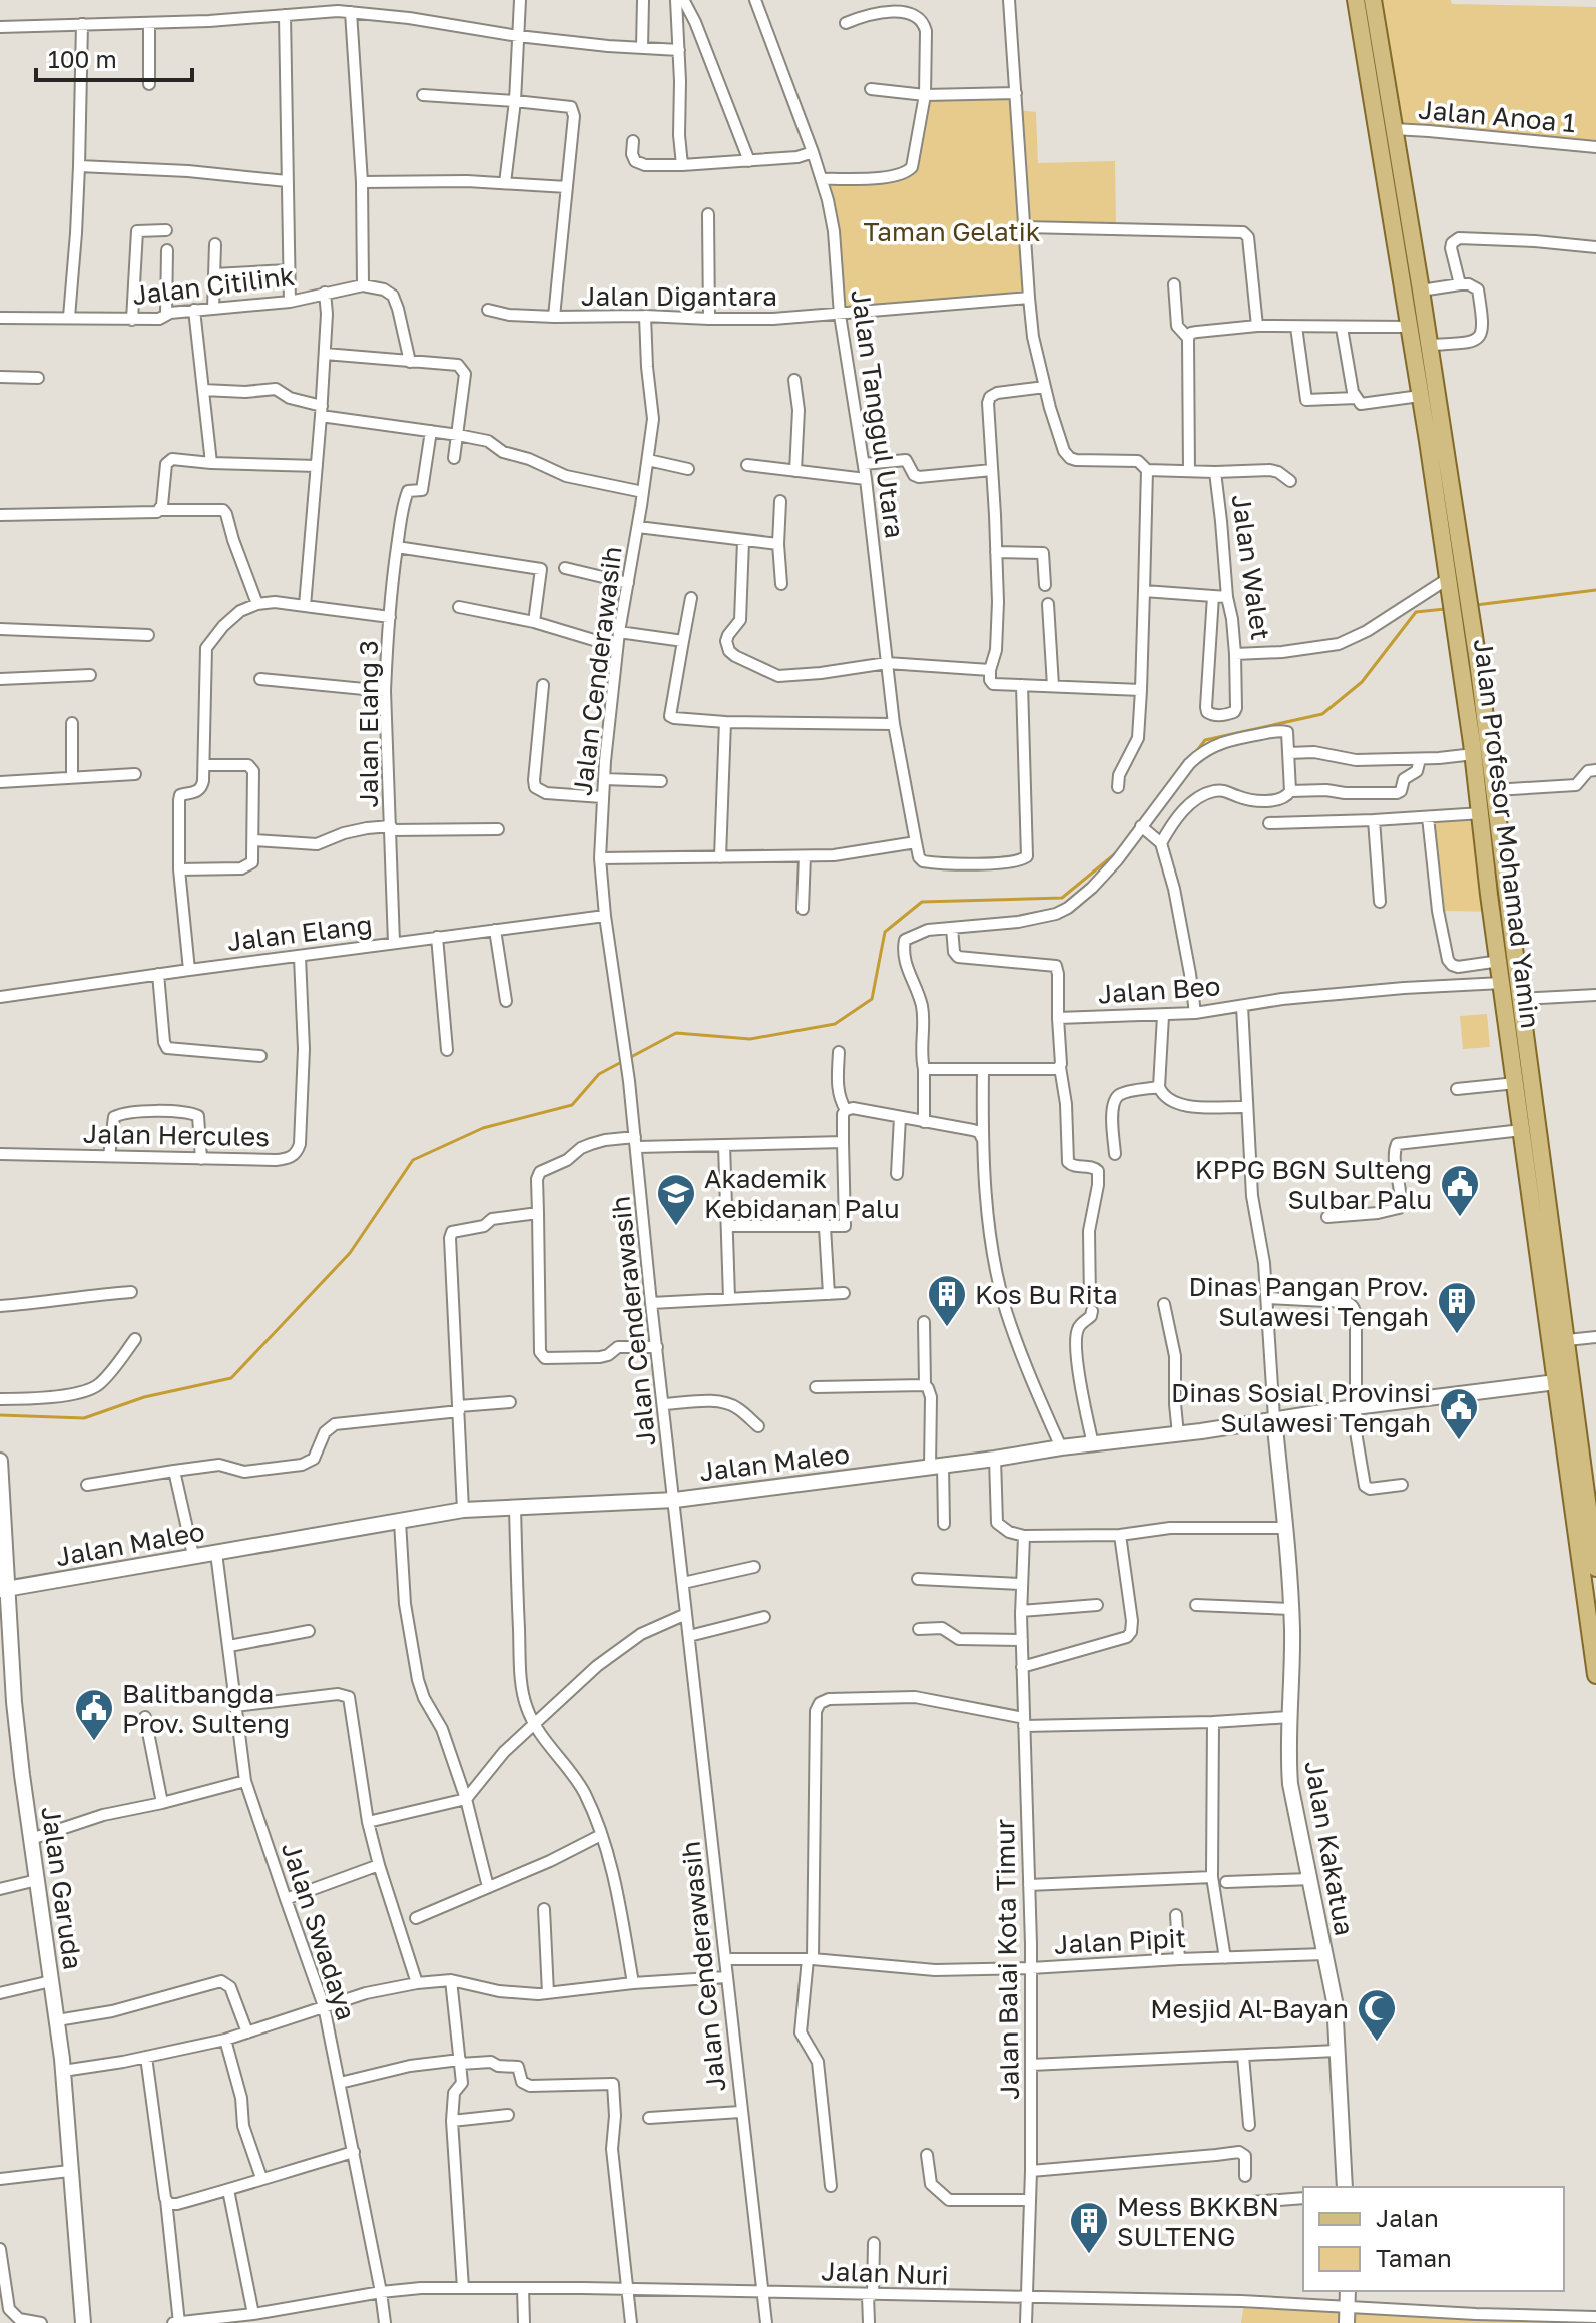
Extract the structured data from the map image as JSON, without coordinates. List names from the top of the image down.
{
  "streets": {
    "main road": ["Jalan Profesor Mohamad Yamin"],
    "street": [
      "Jalan Anoa 1",
      "Jalan Citilink",
      "Jalan Digantara",
      "Jalan Tanggul Utara",
      "Jalan Walet",
      "Jalan Cenderawasih",
      "Jalan Elang 3",
      "Jalan Elang",
      "Jalan Beo",
      "Jalan Hercules",
      "Jalan Maleo",
      "Jalan Kakatua",
      "Jalan Garuda",
      "Jalan Swadaya",
      "Jalan Pipit",
      "Jalan Balai Kota Timur",
      "Jalan Nuri"
    ]
  },
  "crossings": [
    ["Jalan Anoa 1", "Jalan Profesor Mohamad Yamin"],
    ["Jalan Digantara", "Jalan Tanggul Utara"],
    ["Jalan Digantara", "Jalan Cenderawasih"],
    ["Jalan Walet", "Jalan Profesor Mohamad Yamin"],
    ["Jalan Cenderawasih", "Jalan Elang"],
    ["Jalan Cenderawasih", "Jalan Maleo"],
    ["Jalan Cenderawasih", "Jalan Pipit"],
    ["Jalan Cenderawasih", "Jalan Nuri"],
    ["Jalan Elang 3", "Jalan Elang"],
    ["Jalan Profesor Mohamad Yamin", "Jalan Beo"],
    ["Jalan Profesor Mohamad Yamin", "Jalan Maleo"],
    ["Jalan Elang", "Jalan Hercules"],
    ["Jalan Maleo", "Jalan Kakatua"],
    ["Jalan Maleo", "Jalan Garuda"],
    ["Jalan Maleo", "Jalan Swadaya"],
    ["Jalan Kakatua", "Jalan Pipit"],
    ["Jalan Swadaya", "Jalan Nuri"],
    ["Jalan Pipit", "Jalan Balai Kota Timur"],
    ["Jalan Balai Kota Timur", "Jalan Nuri"]
  ],
  "parks": ["Taman Gelatik"],
  "places": {
    "public building": ["KPPG BGN Sulteng Sulbar Palu", "Dinas Sosial Provinsi Sulawesi Tengah", "Balitbangda Prov. Sulteng"],
    "school or university": ["Akademik Kebidanan Palu"],
    "building": ["Kos Bu Rita", "Dinas Pangan Prov. Sulawesi Tengah", "Mess BKKBN SULTENG"],
    "mosque": ["Mesjid Al-Bayan"]
  },
  "legend": ["Jalan", "Taman"],
  "scale_bar": "100 m"
}
